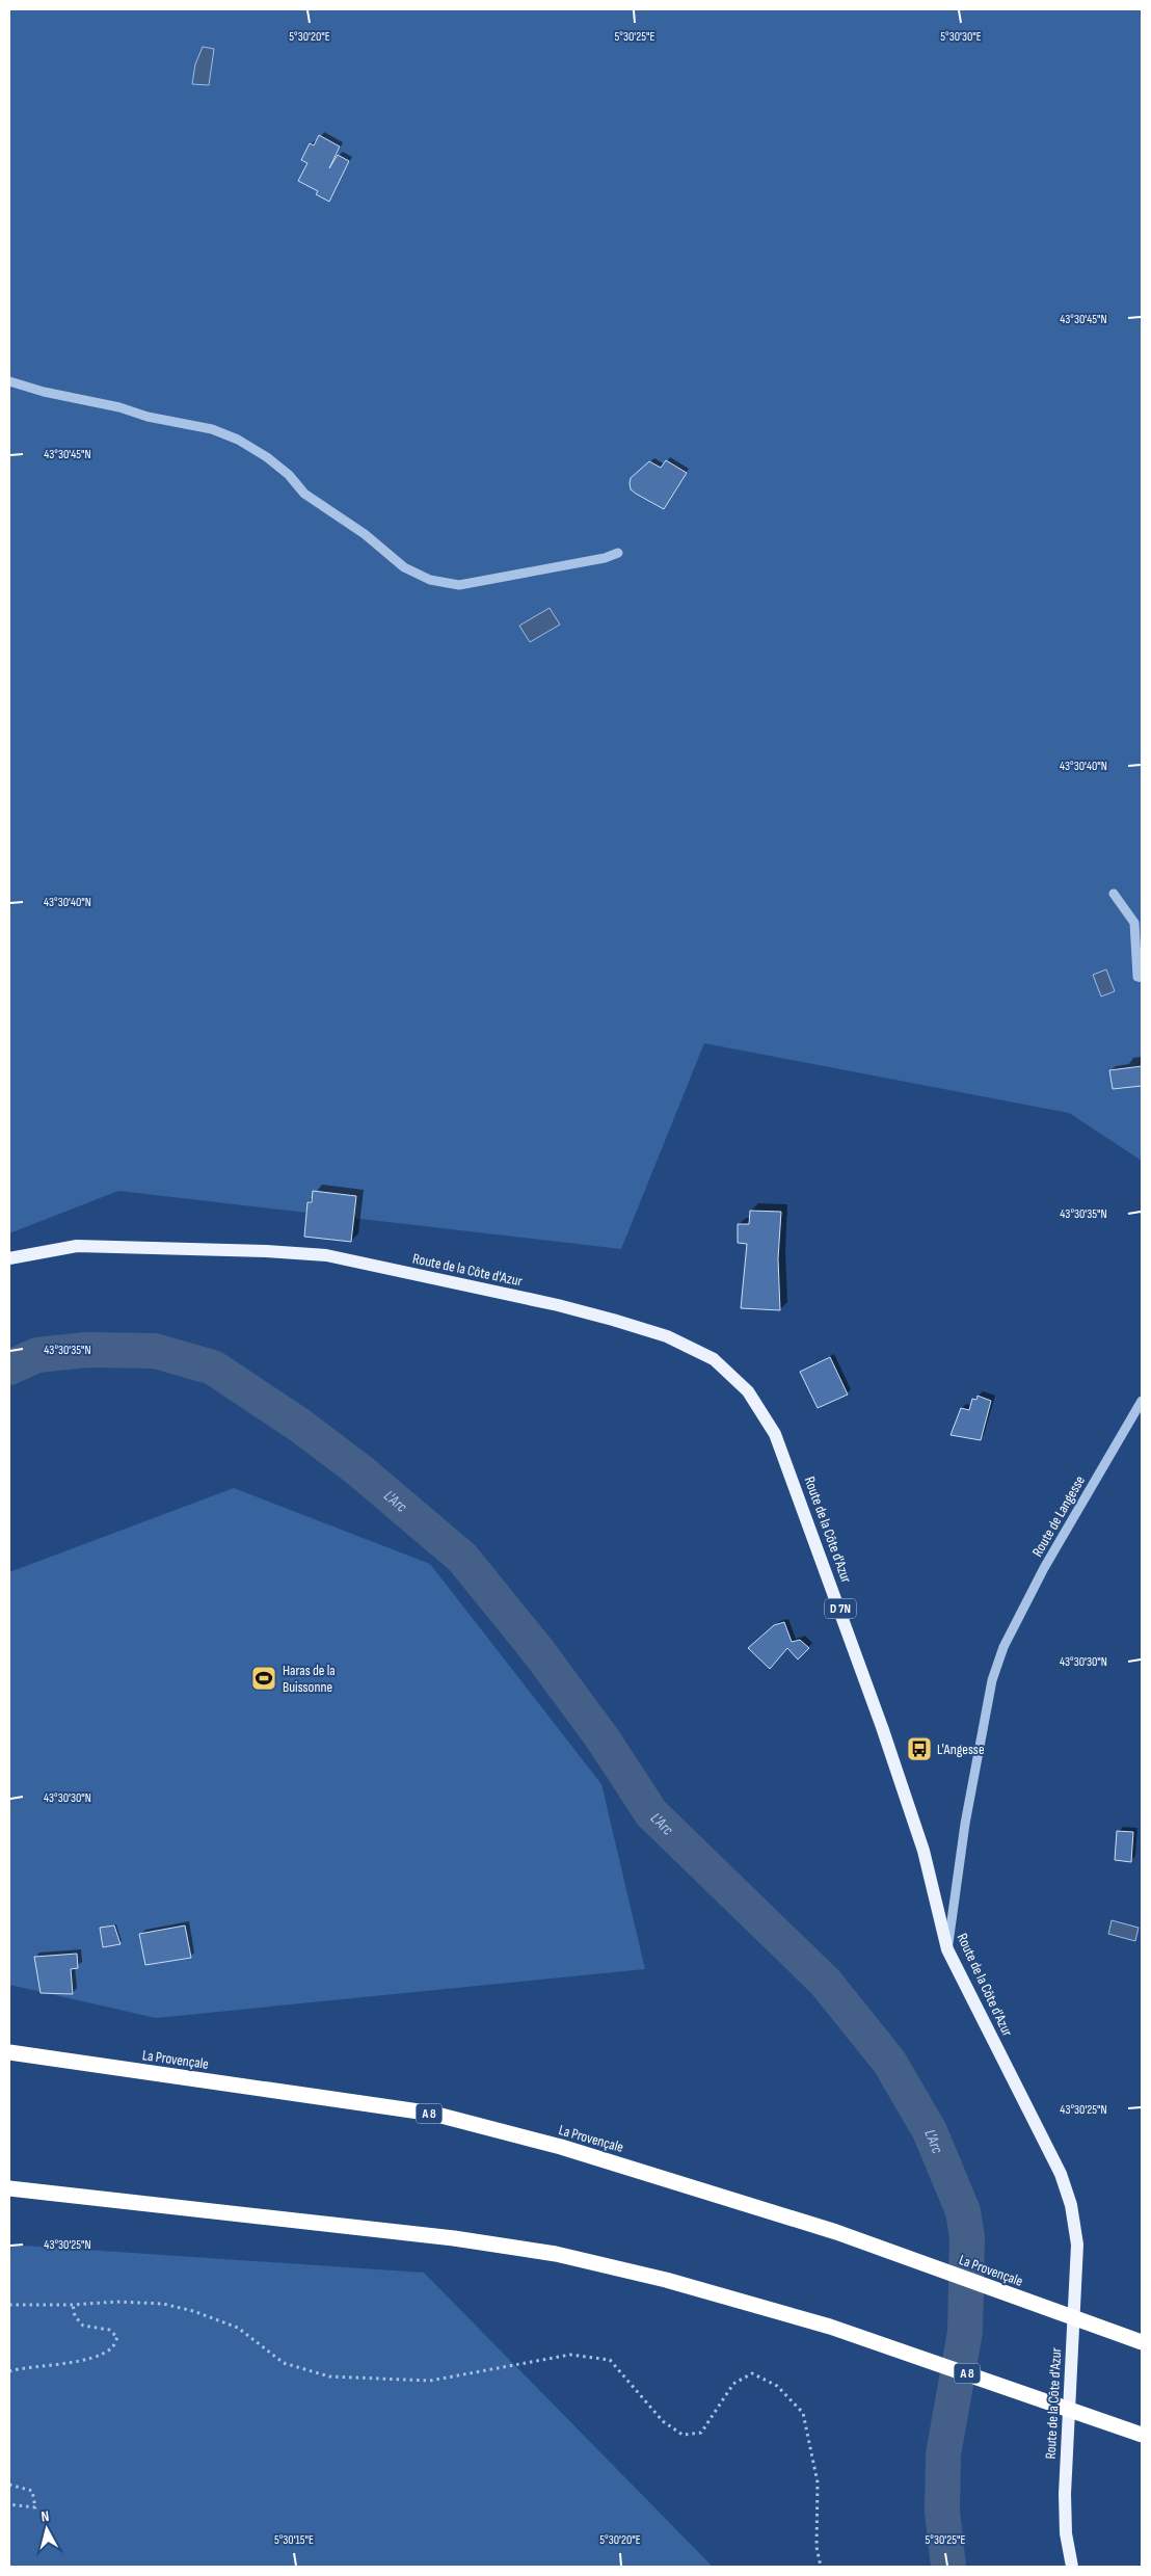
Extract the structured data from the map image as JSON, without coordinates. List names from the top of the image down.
{
  "streets": {
    "highway": ["La Provençale", "A 8"],
    "main road": ["Route de la Côte d'Azur", "D 7N"],
    "street": ["Route de Langesse"]
  },
  "crossings": [
    ["Route de la Côte d'Azur", "Route de Langesse"]
  ],
  "water": ["L'Arc"],
  "places": {
    "sports": ["Haras de la Buissonne"],
    "bus stop": ["L'Angesse"]
  },
  "north": "top",
  "coordinates": [
    "5°30'20\"E",
    "5°30'25\"E",
    "5°30'30\"E",
    "43°30'45\"N",
    "43°30'40\"N",
    "43°30'35\"N",
    "43°30'30\"N",
    "43°30'25\"N",
    "5°30'15\"E"
  ]
}
